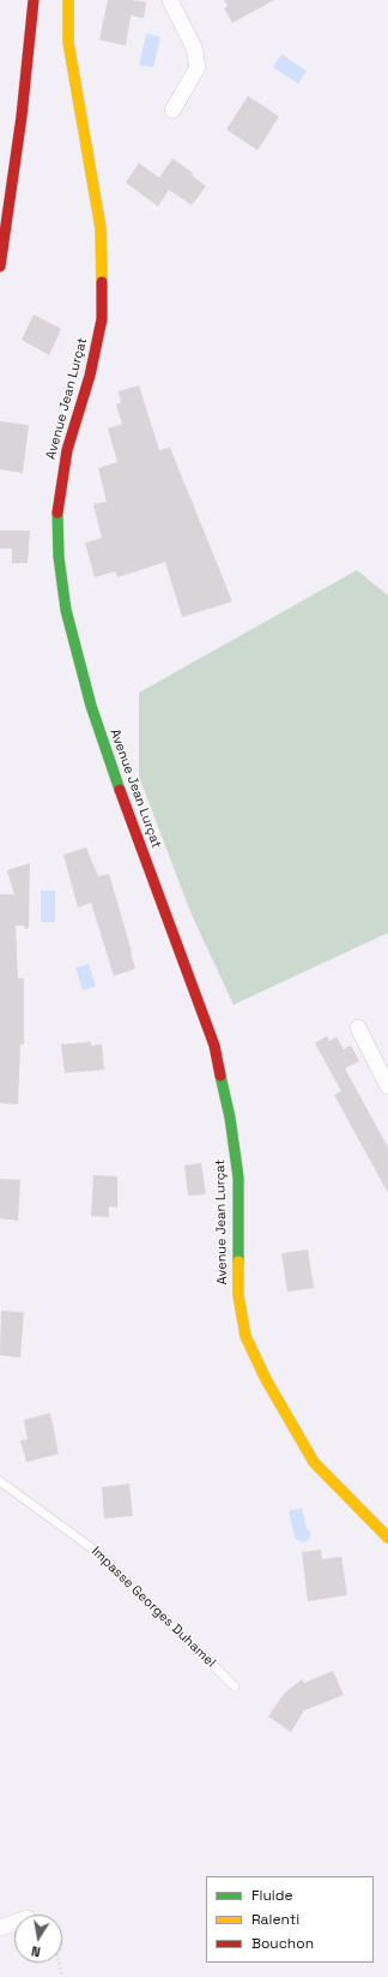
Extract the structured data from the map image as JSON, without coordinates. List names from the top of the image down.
{
  "streets": {
    "main road": ["Avenue Jean Lurçat"],
    "lane": ["Impasse Georges Duhamel"]
  },
  "legend": ["Fluide", "Ralenti", "Bouchon"],
  "north": "bottom"
}
